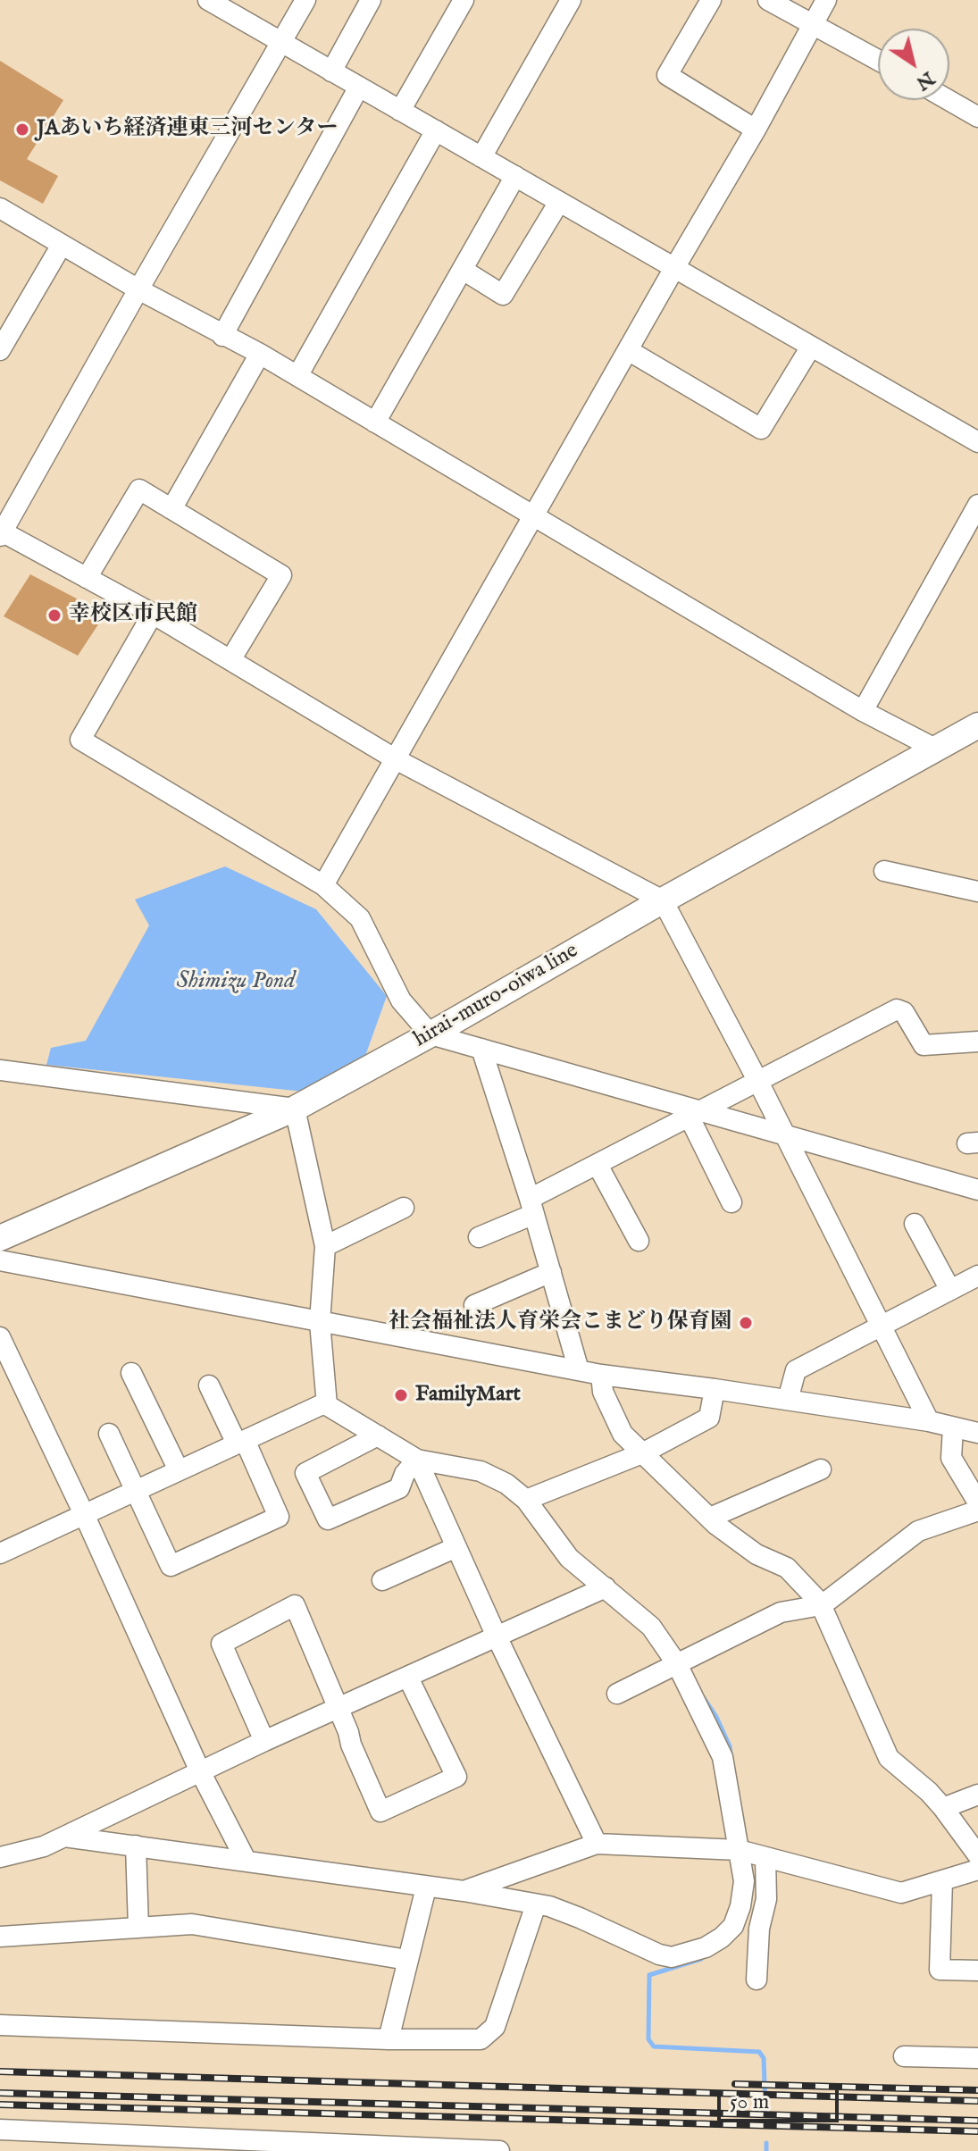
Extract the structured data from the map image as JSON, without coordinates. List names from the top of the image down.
{
  "streets": {
    "main road": ["hirai-muro-oiwa line"]
  },
  "water": ["Shimizu Pond"],
  "places": [
    "JAあいち経済連東三河センター",
    "幸校区市民館",
    "社会福祉法人育栄会こまどり保育園",
    "FamilyMart"
  ],
  "scale_bar": "50 m",
  "north": "bottom right"
}
